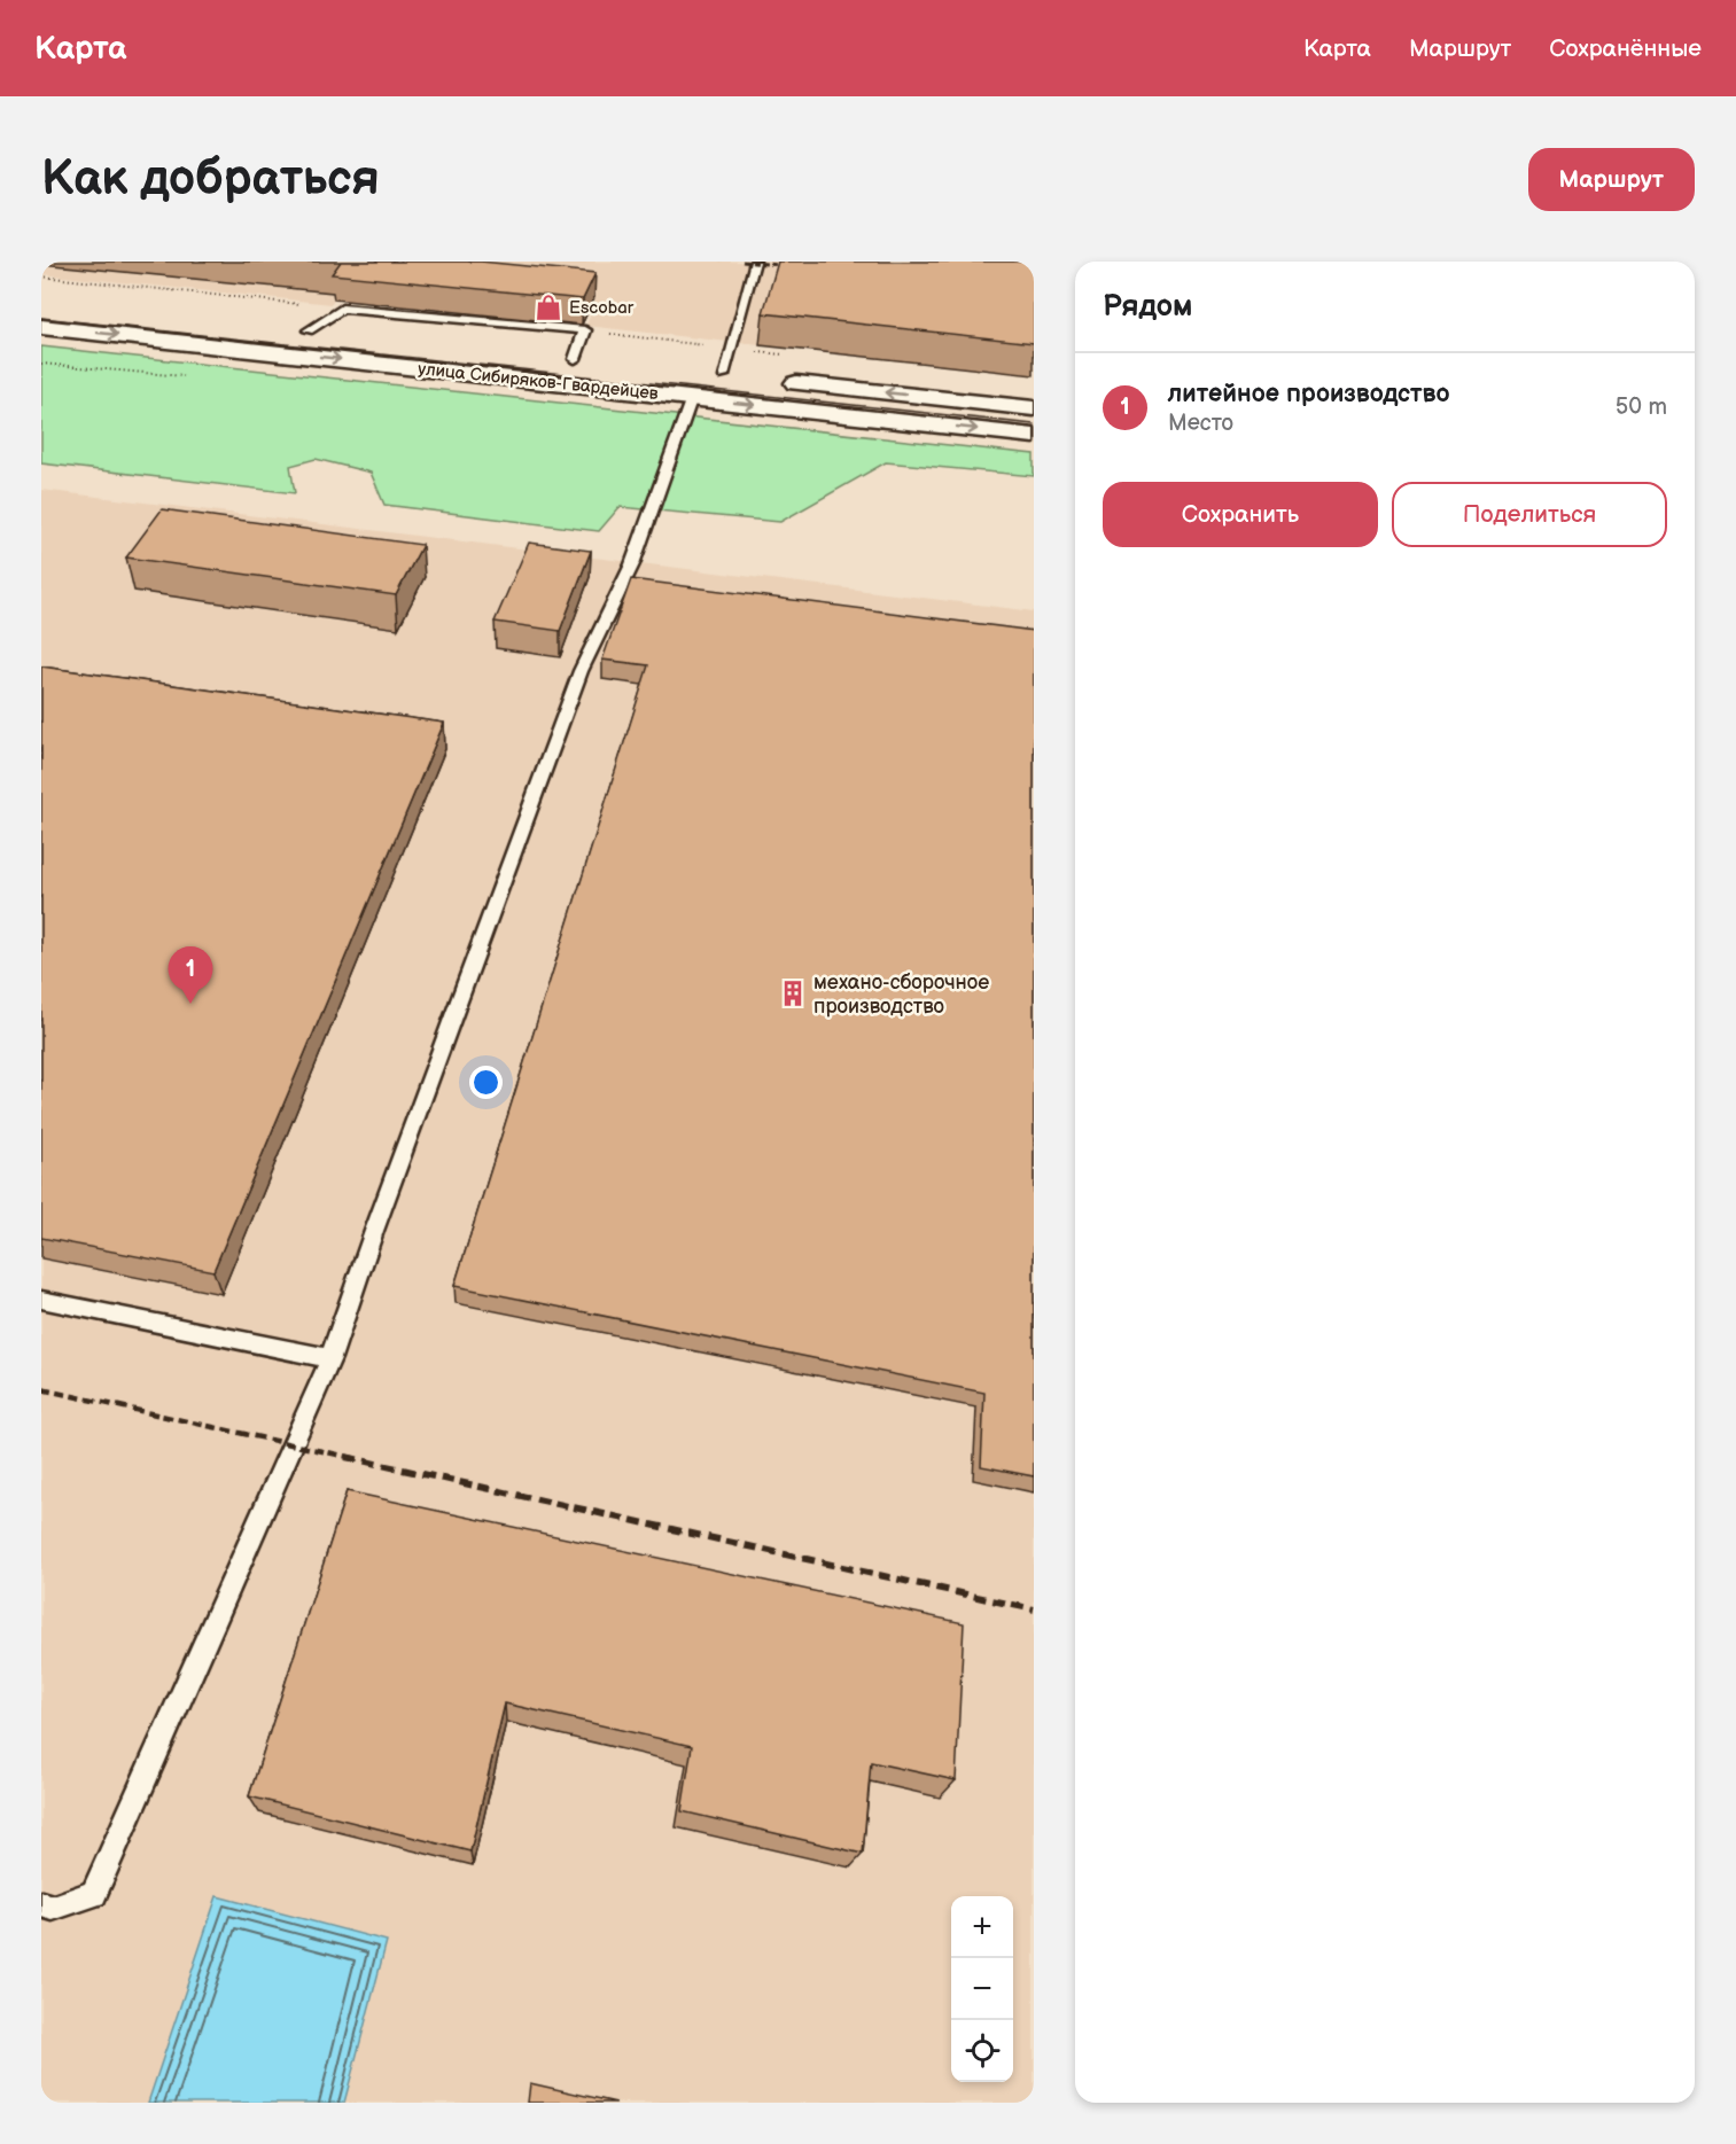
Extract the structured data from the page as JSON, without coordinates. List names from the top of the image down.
{
  "streets": {
    "main road": ["улица Сибиряков-Гвардейцев"]
  },
  "places": {
    "shop": ["Escobar"],
    "building": ["механо-сборочное производство"]
  },
  "page": {
    "header": "Карта",
    "nav": ["Карта", "Маршрут", "Сохранённые"],
    "buttons": [
      "Маршрут",
      ["Сохранить", "Поделиться"]
    ],
    "title": "Как добраться",
    "heading": "Рядом",
    "list": [
      {
        "mark": "1",
        "name": "литейное производство",
        "note": "Место",
        "value": "50 m"
      }
    ],
    "pins": "1",
    "map_buttons": ["+", "−"]
  }
}
